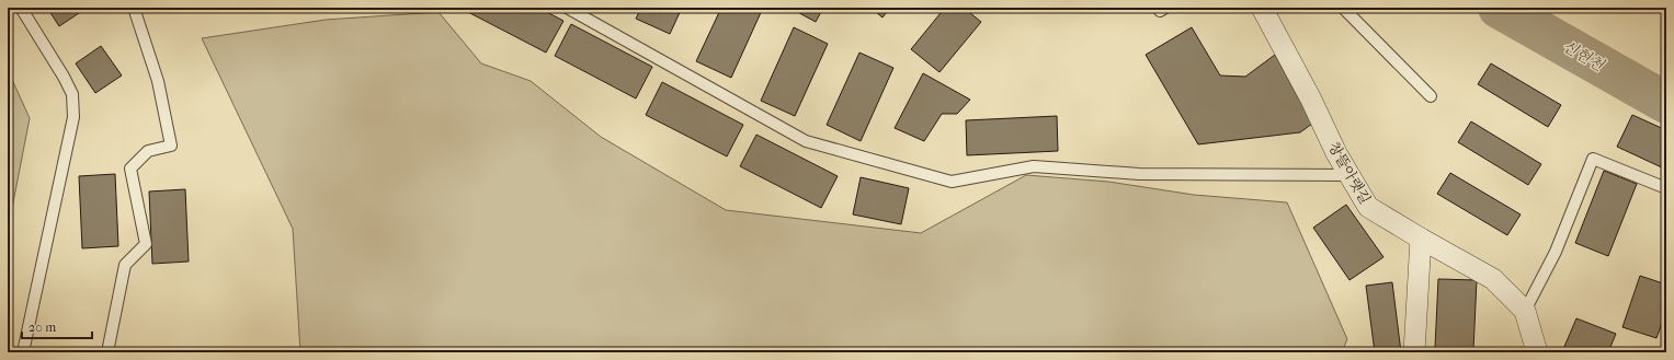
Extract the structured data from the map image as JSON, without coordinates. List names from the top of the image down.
{
  "streets": {
    "street": ["창뜰아랫길"]
  },
  "water": ["신현천"],
  "scale_bar": "20 m"
}
